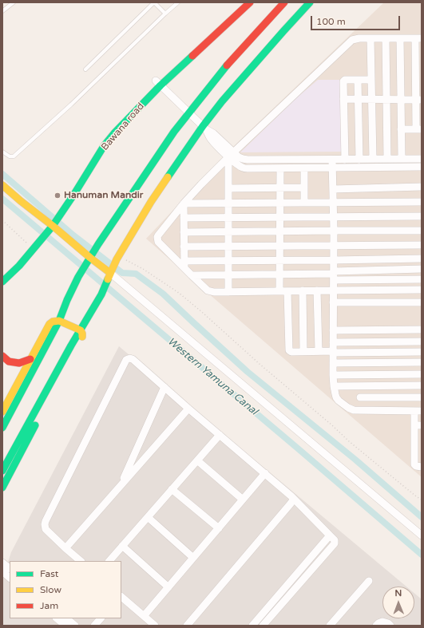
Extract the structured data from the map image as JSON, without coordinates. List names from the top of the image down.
{
  "streets": {
    "main road": ["Bawana road"]
  },
  "water": ["Western Yamuna Canal"],
  "places": ["Hanuman Mandir"],
  "legend": ["Fast", "Slow", "Jam"],
  "scale_bar": "100 m",
  "north": "top"
}
